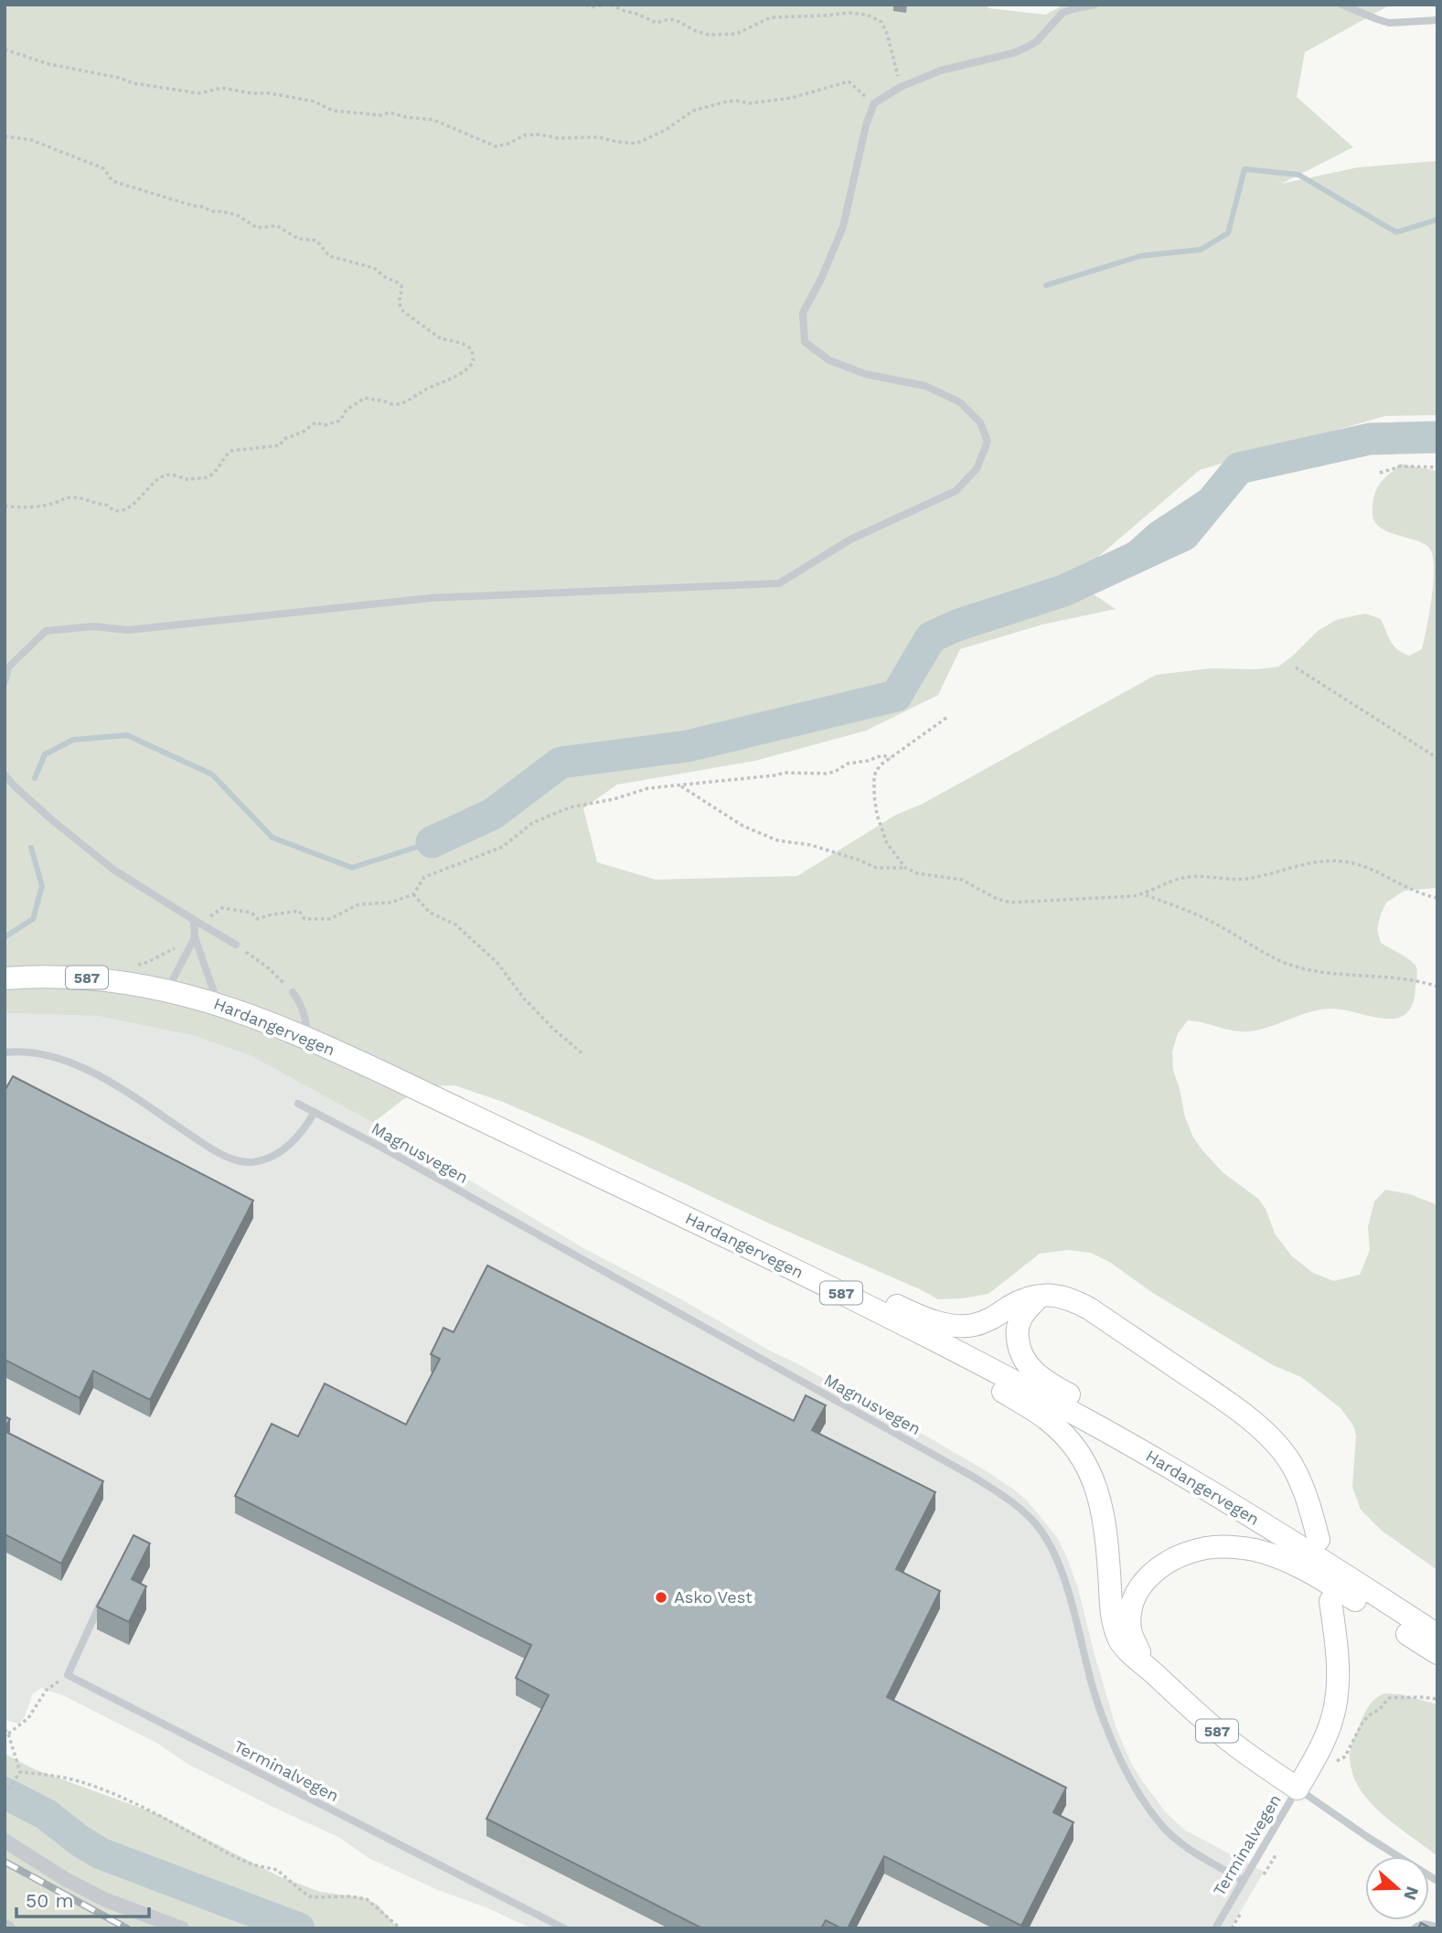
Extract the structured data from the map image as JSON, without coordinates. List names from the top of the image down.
{
  "streets": {
    "main road": ["587", "Hardangervegen"],
    "lane": ["Magnusvegen", "Terminalvegen"]
  },
  "crossings": [
    ["587", "Hardangervegen"],
    ["587", "Terminalvegen"],
    ["Magnusvegen", "Terminalvegen"]
  ],
  "places": ["Asko Vest"],
  "scale_bar": "50 m",
  "north": "right"
}
